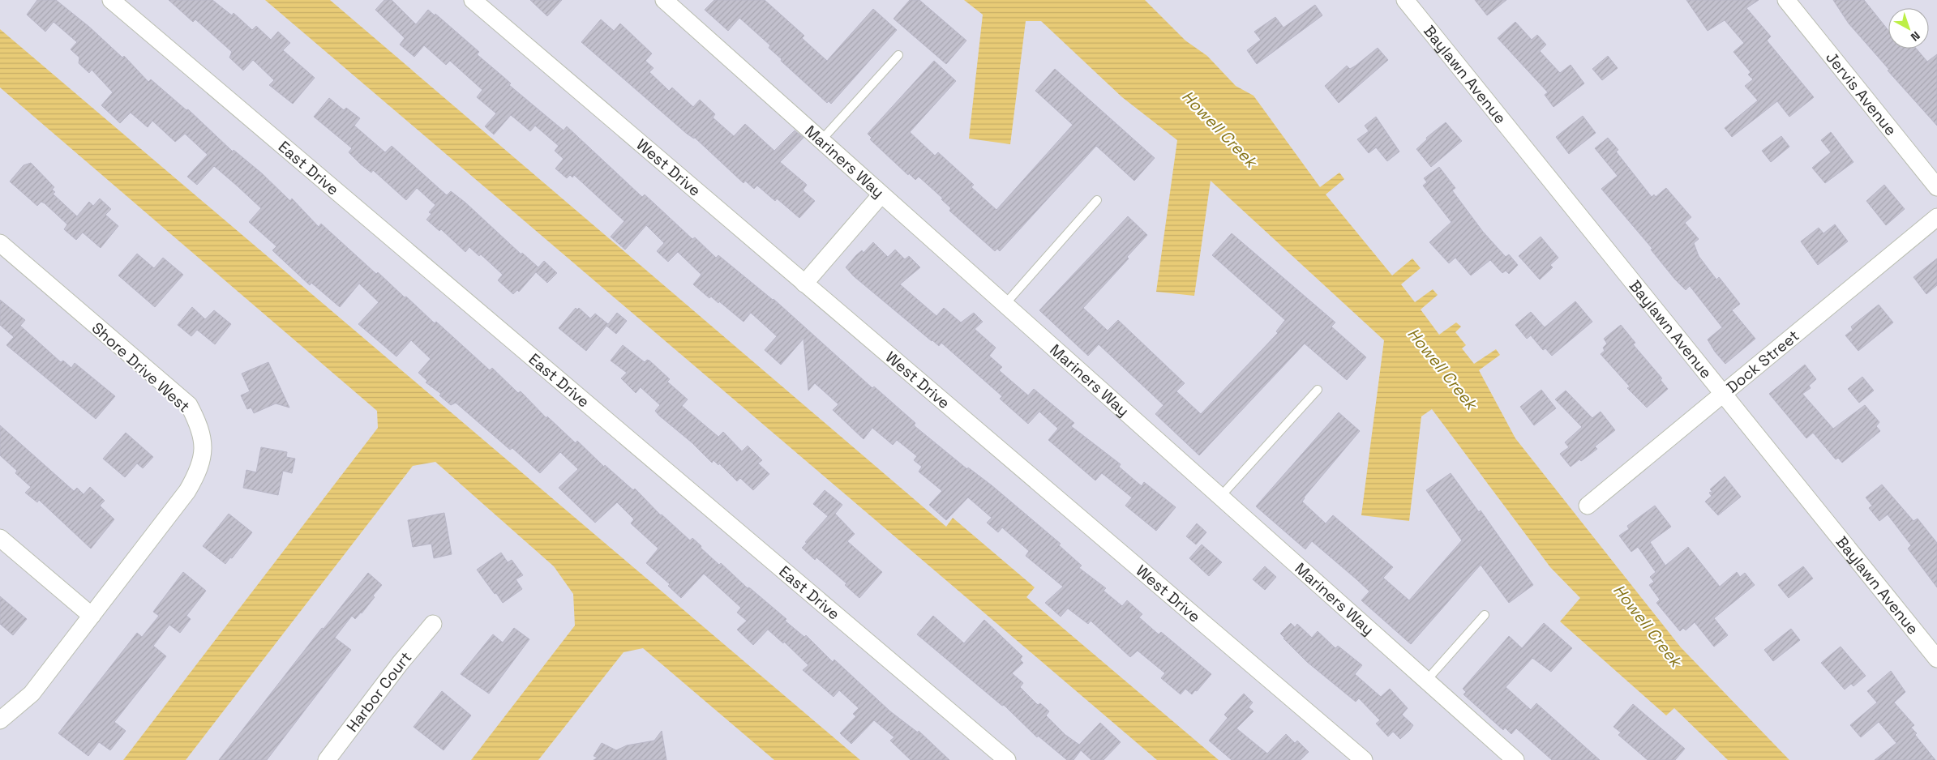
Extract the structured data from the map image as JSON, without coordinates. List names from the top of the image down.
{
  "streets": {
    "street": [
      "Baylawn Avenue",
      "Jervis Avenue",
      "Mariners Way",
      "East Drive",
      "West Drive",
      "Dock Street",
      "Shore Drive West",
      "Harbor Court"
    ]
  },
  "crossings": [
    ["Baylawn Avenue", "Dock Street"]
  ],
  "water": ["Howell Creek"],
  "north": "bottom right"
}
